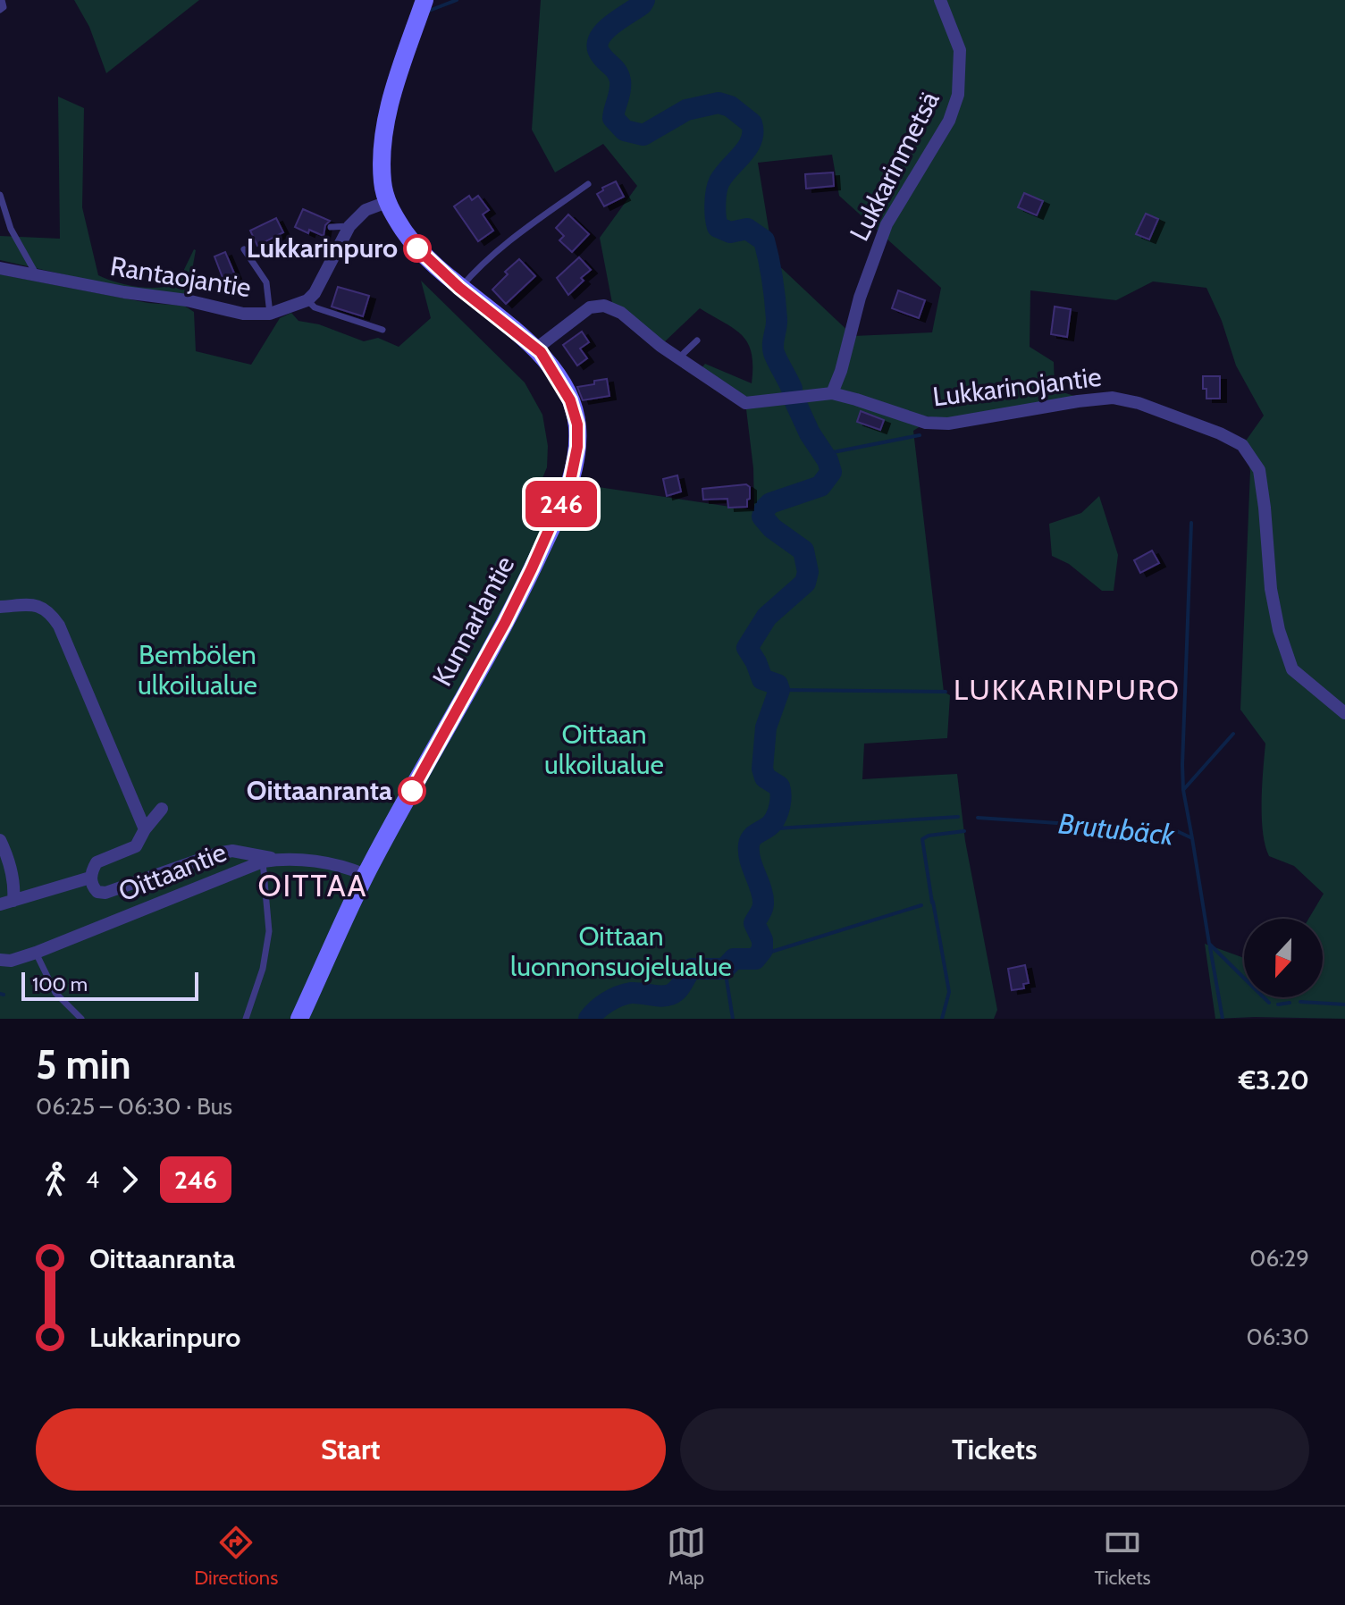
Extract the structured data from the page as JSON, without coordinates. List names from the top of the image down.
{
  "streets": {
    "main road": ["Kunnarlantie"],
    "street": [
      "Lukkarinmetsä",
      "Rantaojantie",
      "Lukkarinojantie",
      "Oittaantie"
    ]
  },
  "crossings": [
    ["Lukkarinmetsä", "Lukkarinojantie"],
    ["Lukkarinojantie", "Kunnarlantie"],
    ["Kunnarlantie", "Oittaantie"]
  ],
  "districts": ["LUKKARINPURO", "OITTAA"],
  "water": ["Brutubäck"],
  "parks": ["Bembölen ulkoilualue", "Oittaan ulkoilualue", "Oittaan luonnonsuojelualue"],
  "places": ["Lukkarinpuro", "Oittaanranta"],
  "lines": ["bus line 246"],
  "scale_bar": "100 m",
  "north": "bottom",
  "page": {
    "on_map": "246",
    "scale": "100 m",
    "heading": ["5 min", "06:25 – 06:30 · Bus", "€3.20"],
    "legs": ["4", "246"],
    "list": [
      {
        "name": "Oittaanranta",
        "value": "06:29"
      },
      {
        "name": "Lukkarinpuro",
        "value": "06:30"
      }
    ],
    "buttons": ["Start", "Tickets"],
    "tabs": ["Directions", "Map", "Tickets"]
  }
}
